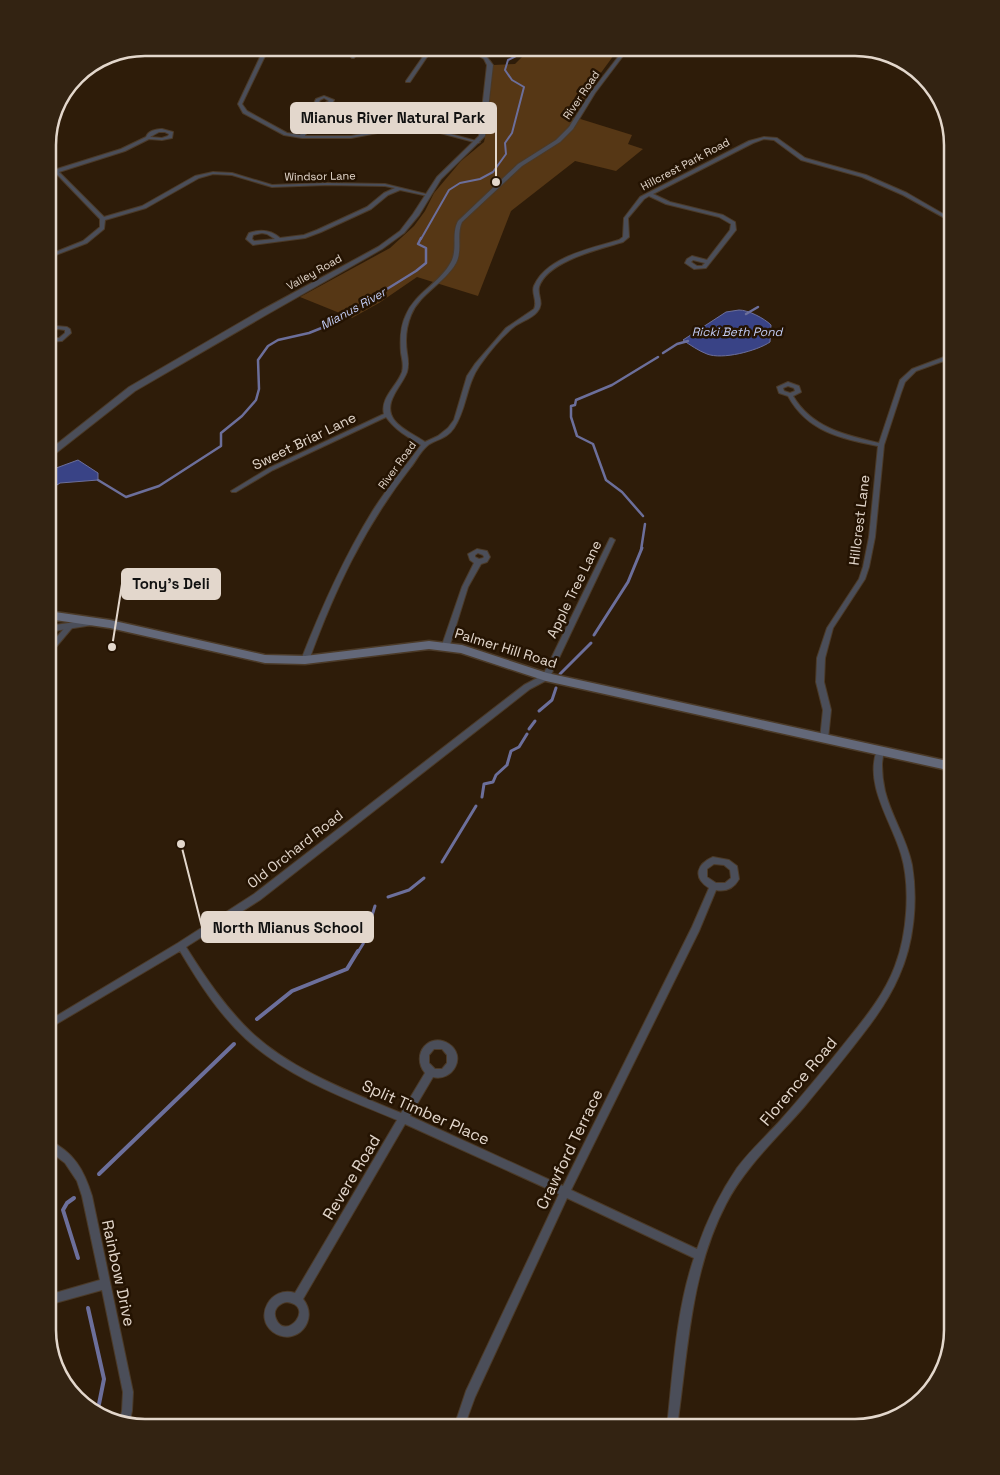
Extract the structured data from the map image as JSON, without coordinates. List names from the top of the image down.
{
  "streets": {
    "main road": ["Palmer Hill Road"],
    "street": [
      "River Road",
      "Hillcrest Park Road",
      "Windsor Lane",
      "Valley Road",
      "Sweet Briar Lane",
      "Hillcrest Lane",
      "Apple Tree Lane",
      "Old Orchard Road",
      "Florence Road",
      "Split Timber Place",
      "Crawford Terrace",
      "Revere Road",
      "Rainbow Drive"
    ]
  },
  "crossings": [
    ["River Road", "Hillcrest Park Road"],
    ["River Road", "Sweet Briar Lane"],
    ["River Road", "Palmer Hill Road"],
    ["Windsor Lane", "Valley Road"],
    ["Hillcrest Lane", "Palmer Hill Road"],
    ["Apple Tree Lane", "Palmer Hill Road"],
    ["Apple Tree Lane", "Old Orchard Road"],
    ["Palmer Hill Road", "Old Orchard Road"],
    ["Palmer Hill Road", "Florence Road"],
    ["Old Orchard Road", "Split Timber Place"],
    ["Florence Road", "Split Timber Place"],
    ["Split Timber Place", "Crawford Terrace"],
    ["Split Timber Place", "Revere Road"]
  ],
  "water": ["Mianus River", "Ricki Beth Pond"],
  "places": ["Mianus River Natural Park", "Tony's Deli", "North Mianus School"]
}
